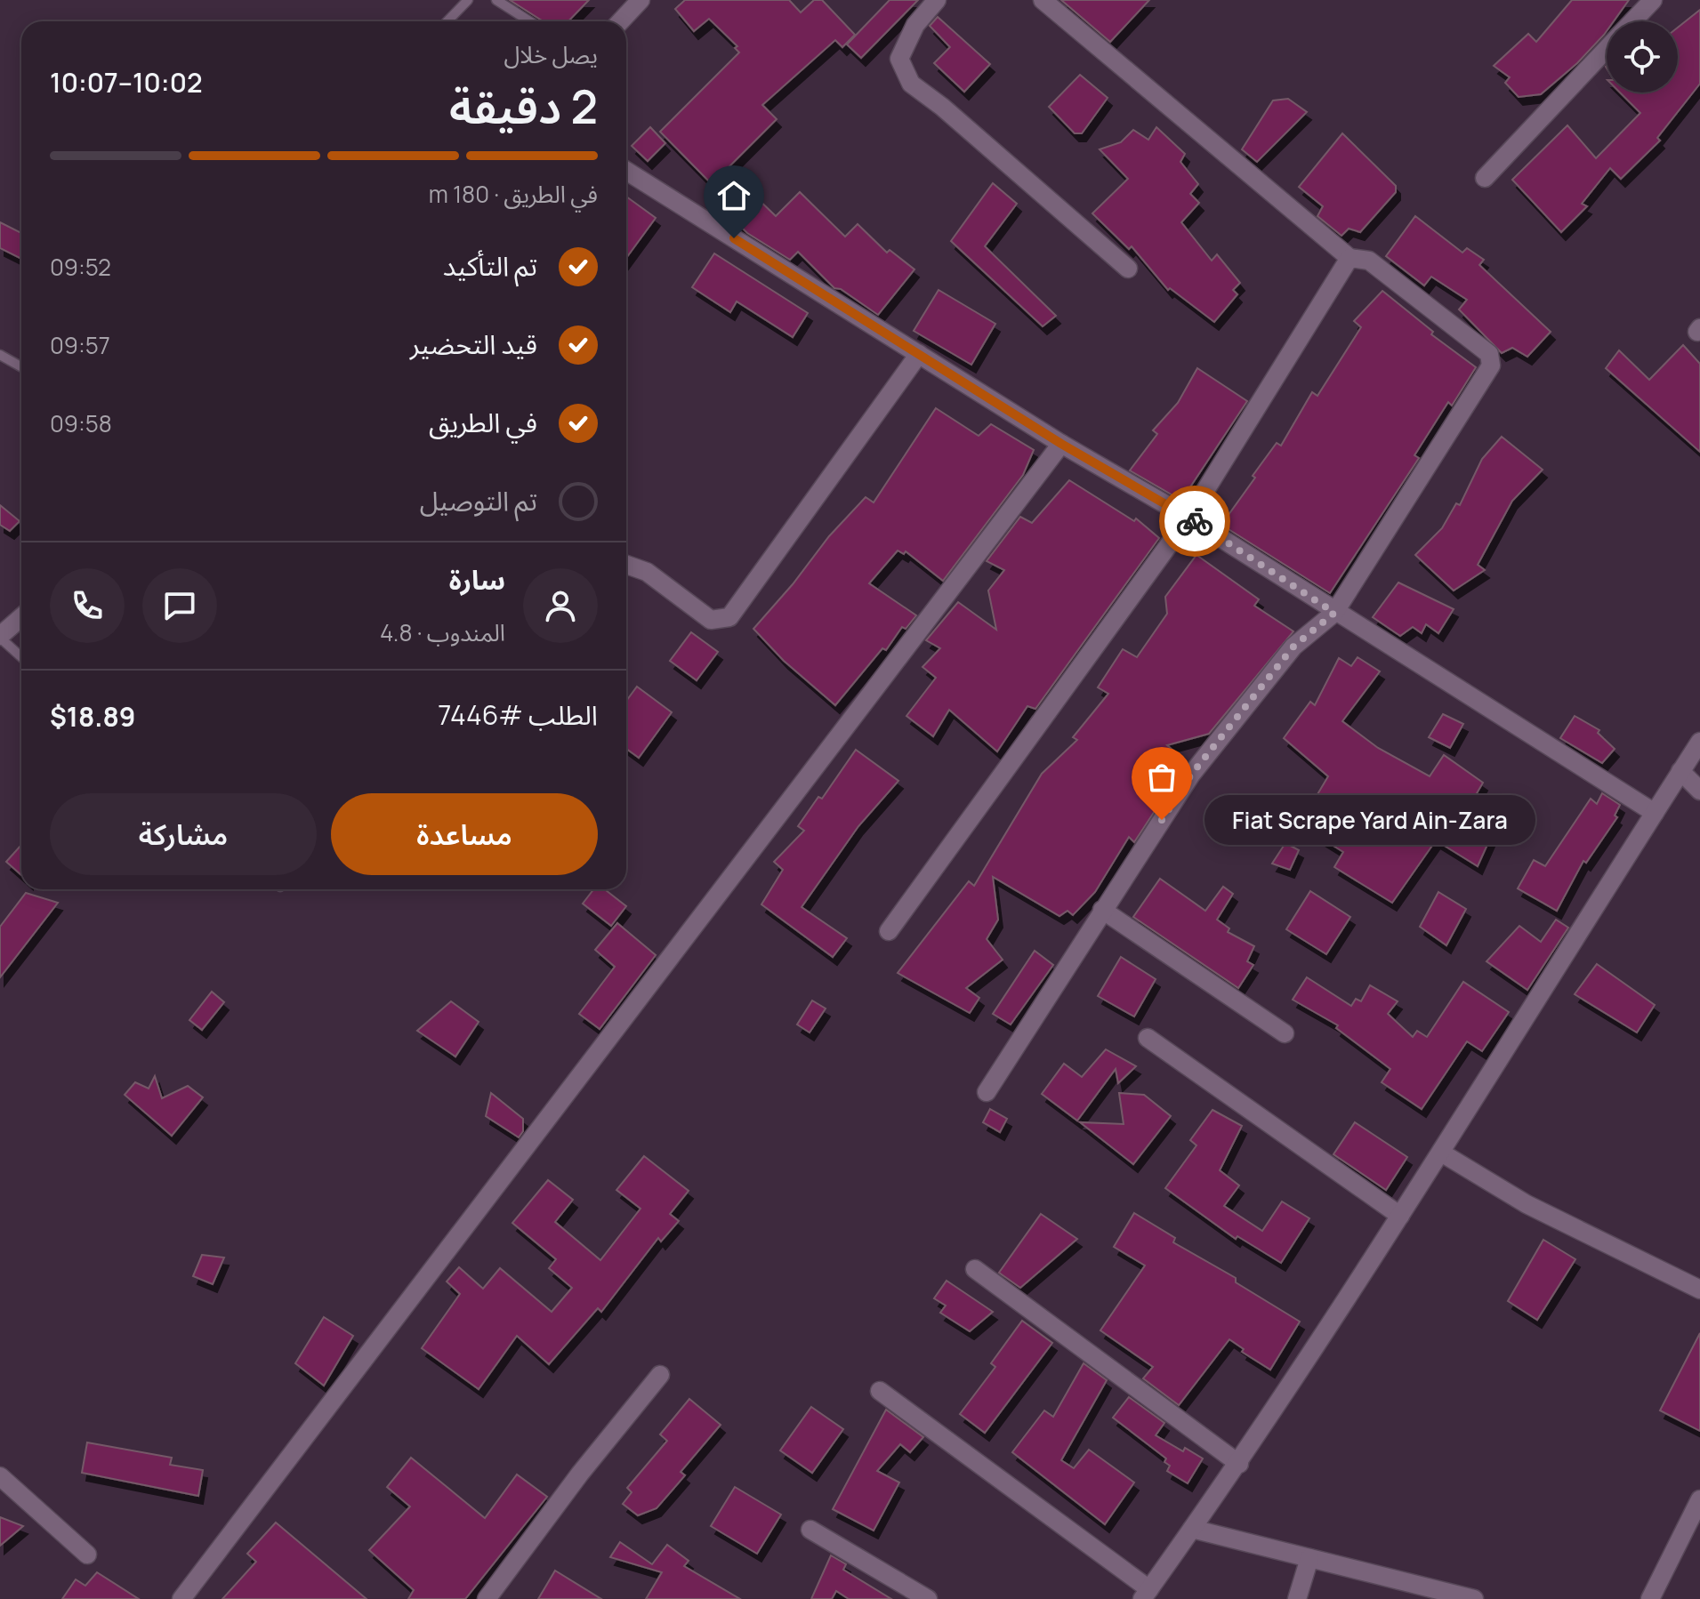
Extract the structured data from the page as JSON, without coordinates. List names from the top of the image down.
{
  "places": ["Fiat Scrape Yard Ain-Zara"],
  "page": {
    "heading": ["2 دقيقة", "يصل خلال", "10:02–10:07"],
    "panel": [
      "سارة",
      "المندوب · 4.8",
      "الطلب #7446",
      "$18.89"
    ],
    "bar": "في الطريق · 180 m",
    "list": [
      ["تم التأكيد", "09:52"],
      ["قيد التحضير", "09:57"],
      ["في الطريق", "09:58"],
      "تم التوصيل"
    ],
    "buttons": ["مساعدة", "مشاركة"],
    "bubble": "Fiat Scrape Yard Ain-Zara"
  }
}
